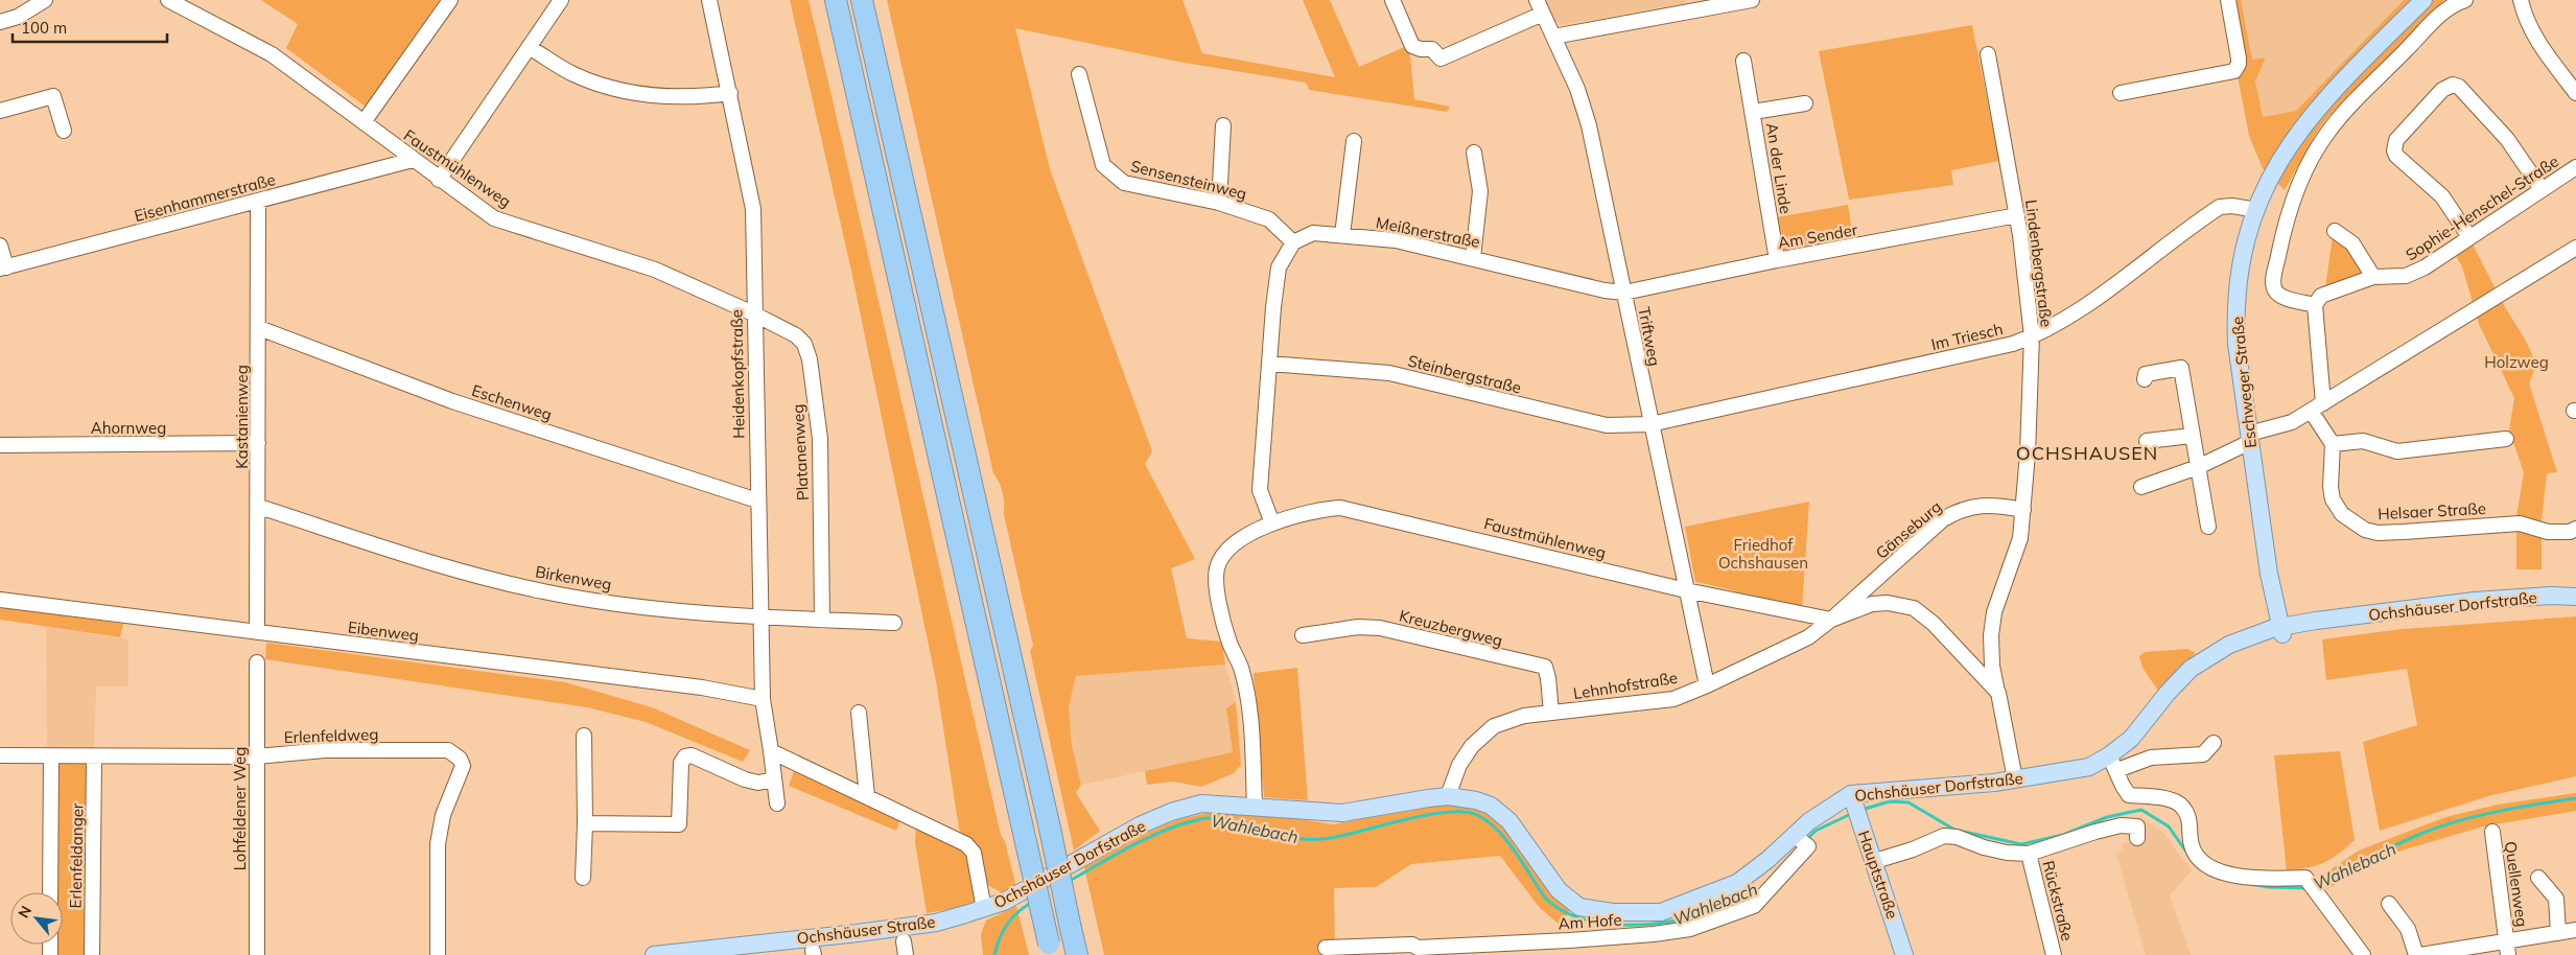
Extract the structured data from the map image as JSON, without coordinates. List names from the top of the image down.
{
  "streets": {
    "main road": [
      "Eschweger Straße",
      "Ochshäuser Dorfstraße",
      "Hauptstraße",
      "Ochshäuser Straße"
    ],
    "street": [
      "Faustmühlenweg",
      "An der Linde",
      "Sensensteinweg",
      "Eisenhammerstraße",
      "Sophie-Henschel-Straße",
      "Meißnerstraße",
      "Am Sender",
      "Lindenbergstraße",
      "Triftweg",
      "Im Triesch",
      "Heidenkopfstraße",
      "Steinbergstraße",
      "Eschenweg",
      "Kastanienweg",
      "Ahornweg",
      "Platanenweg",
      "Helsaer Straße",
      "Gänseburg",
      "Birkenweg",
      "Kreuzbergweg",
      "Eibenweg",
      "Lehnhofstraße",
      "Erlenfeldweg",
      "Lohfeldener Weg",
      "Erlenfeldanger",
      "Quellenweg",
      "Rückstraße",
      "Am Hofe"
    ]
  },
  "crossings": [
    ["Faustmühlenweg", "Eisenhammerstraße"],
    ["Faustmühlenweg", "Triftweg"],
    ["Faustmühlenweg", "Heidenkopfstraße"],
    ["Faustmühlenweg", "Platanenweg"],
    ["Faustmühlenweg", "Gänseburg"],
    ["Faustmühlenweg", "Ochshäuser Dorfstraße"],
    ["Faustmühlenweg", "Lehnhofstraße"],
    ["An der Linde", "Am Sender"],
    ["Sensensteinweg", "Meißnerstraße"],
    ["Eisenhammerstraße", "Kastanienweg"],
    ["Meißnerstraße", "Am Sender"],
    ["Meißnerstraße", "Triftweg"],
    ["Am Sender", "Lindenbergstraße"],
    ["Am Sender", "Triftweg"],
    ["Lindenbergstraße", "Im Triesch"],
    ["Lindenbergstraße", "Gänseburg"],
    ["Triftweg", "Im Triesch"],
    ["Triftweg", "Steinbergstraße"],
    ["Triftweg", "Lehnhofstraße"],
    ["Im Triesch", "Steinbergstraße"],
    ["Im Triesch", "Eschweger Straße"],
    ["Heidenkopfstraße", "Eschenweg"],
    ["Heidenkopfstraße", "Platanenweg"],
    ["Heidenkopfstraße", "Birkenweg"],
    ["Heidenkopfstraße", "Eibenweg"],
    ["Eschweger Straße", "Ochshäuser Dorfstraße"],
    ["Eschenweg", "Kastanienweg"],
    ["Kastanienweg", "Ahornweg"],
    ["Kastanienweg", "Birkenweg"],
    ["Kastanienweg", "Eibenweg"],
    ["Platanenweg", "Birkenweg"],
    ["Gänseburg", "Lehnhofstraße"],
    ["Ochshäuser Dorfstraße", "Lehnhofstraße"],
    ["Ochshäuser Dorfstraße", "Hauptstraße"],
    ["Ochshäuser Dorfstraße", "Am Hofe"],
    ["Ochshäuser Dorfstraße", "Ochshäuser Straße"],
    ["Kreuzbergweg", "Lehnhofstraße"],
    ["Erlenfeldweg", "Lohfeldener Weg"],
    ["Erlenfeldweg", "Erlenfeldanger"]
  ],
  "districts": ["OCHSHAUSEN"],
  "water": ["Wahlebach"],
  "parks": ["Holzweg", "Friedhof Ochshausen"],
  "scale_bar": "100 m",
  "north": "top left"
}
